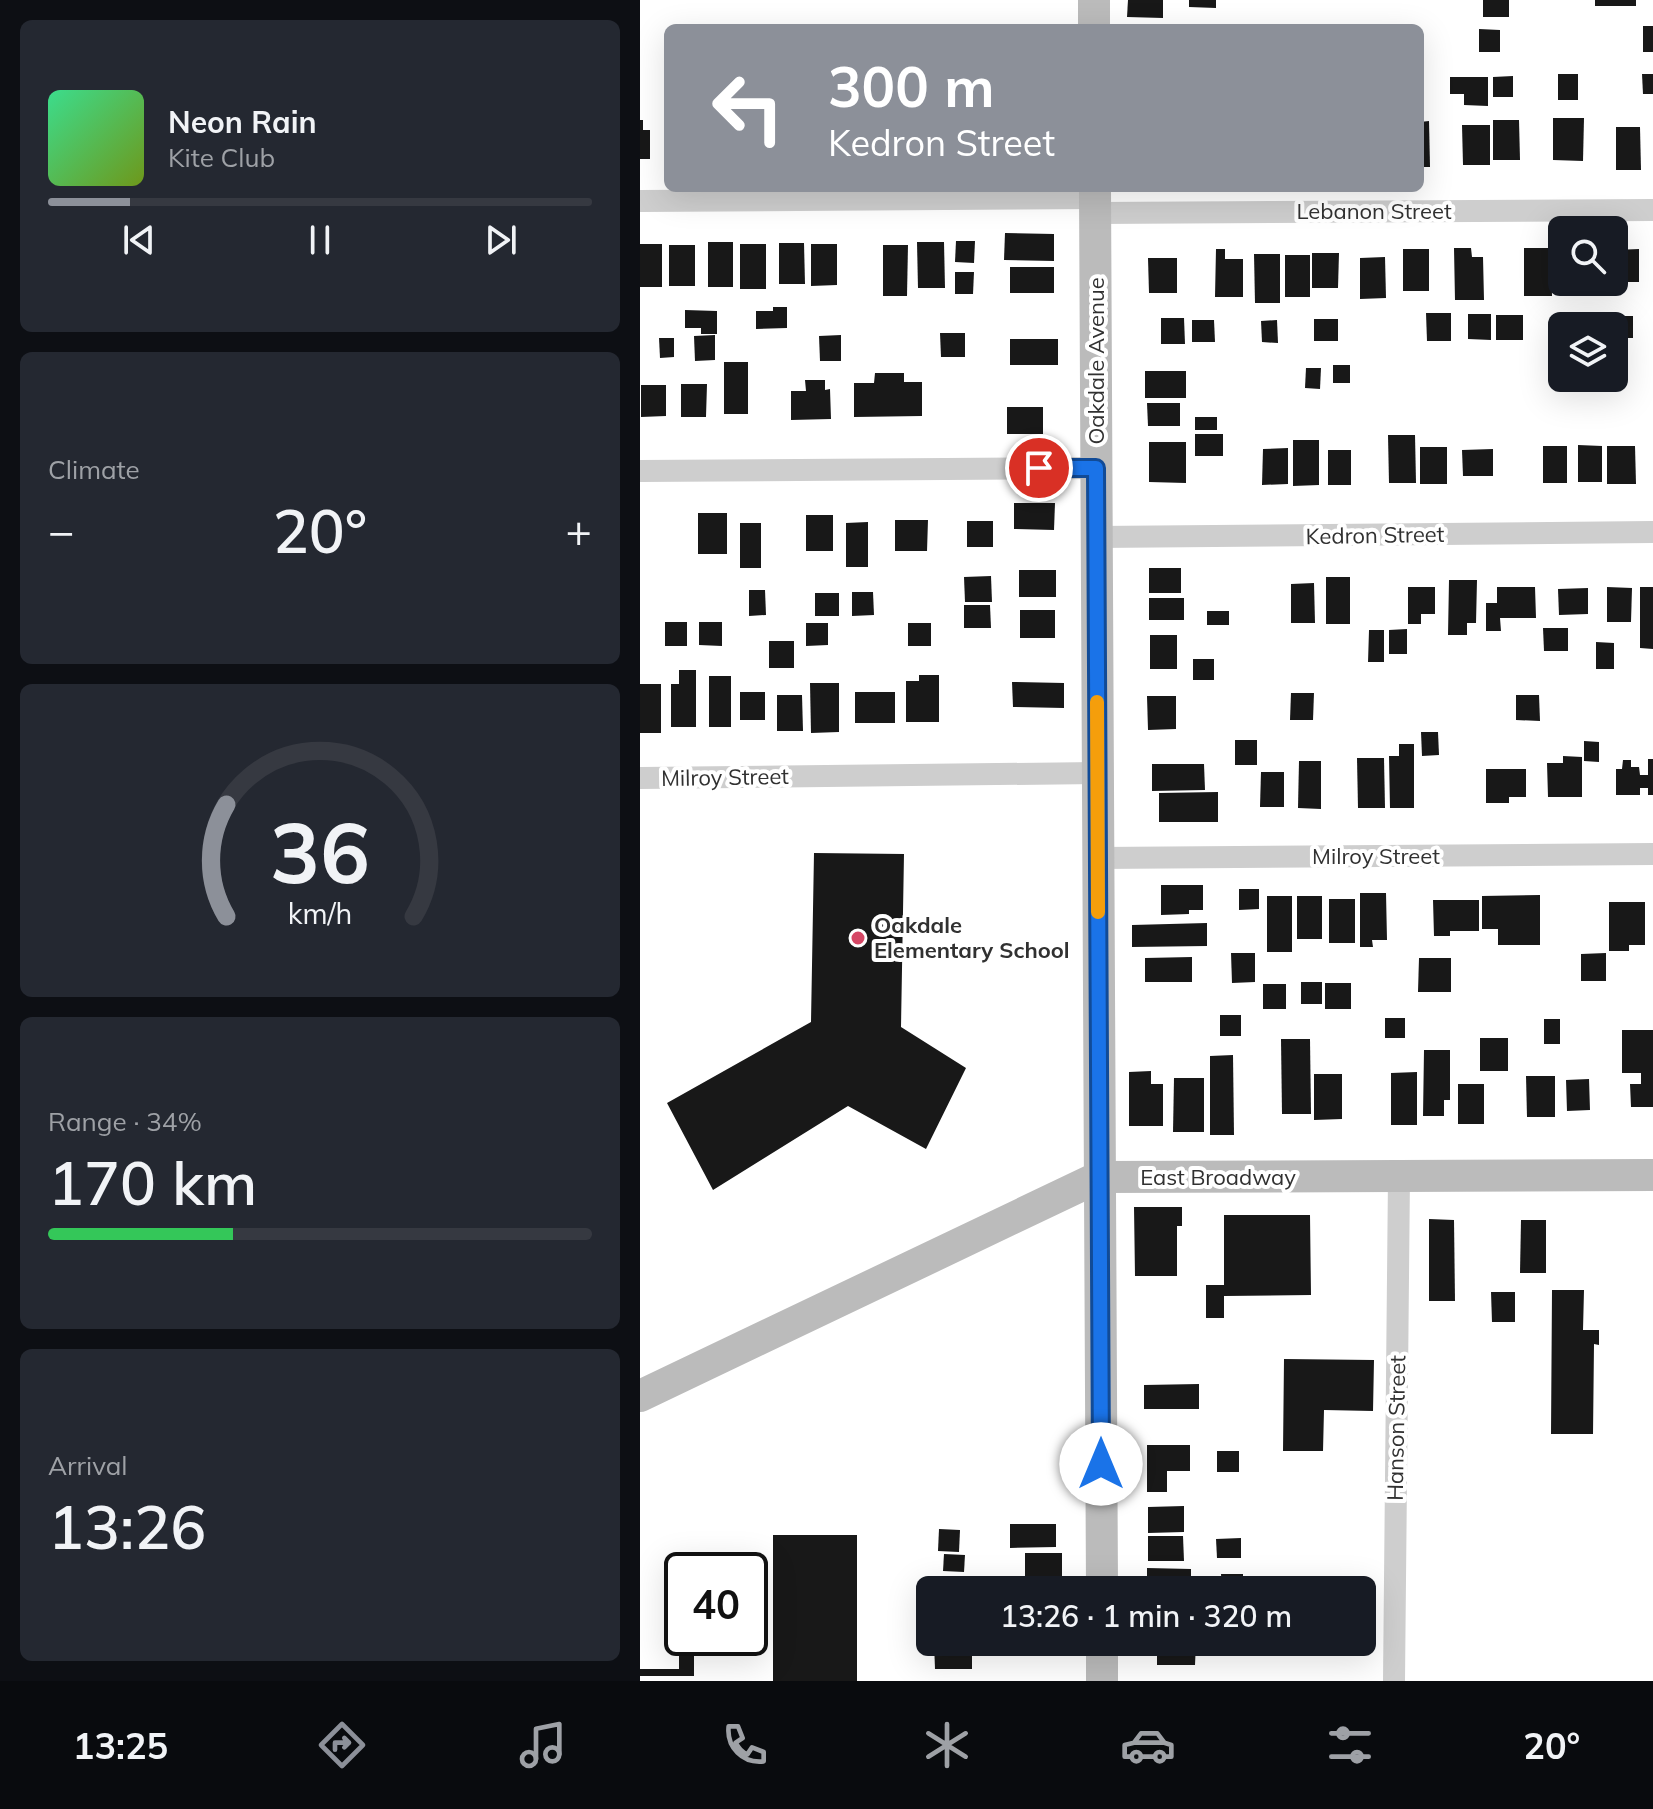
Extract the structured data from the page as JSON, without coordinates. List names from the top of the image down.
{
  "streets": {
    "street": [
      "Lebanon Street",
      "Oakdale Avenue",
      "Kedron Street",
      "Milroy Street",
      "East Broadway",
      "Hanson Street"
    ]
  },
  "crossings": [
    ["Lebanon Street", "Oakdale Avenue"],
    ["Oakdale Avenue", "Kedron Street"],
    ["Oakdale Avenue", "Milroy Street"],
    ["Oakdale Avenue", "East Broadway"],
    ["East Broadway", "Hanson Street"]
  ],
  "places": ["Oakdale Elementary School"],
  "page": {
    "turn": ["300 m", "Kedron Street"],
    "song": ["Neon Rain", "Kite Club"],
    "tile": [
      "Climate",
      ["Range · 34%", "170 km"],
      ["Arrival", "13:26"]
    ],
    "heat": ["−", "20°", "+"],
    "limit": "40",
    "trip": "13:26 · 1 min · 320 m",
    "tabs": ["13:25", "20°"],
    "gauge": ["36", "km/h"]
  }
}
